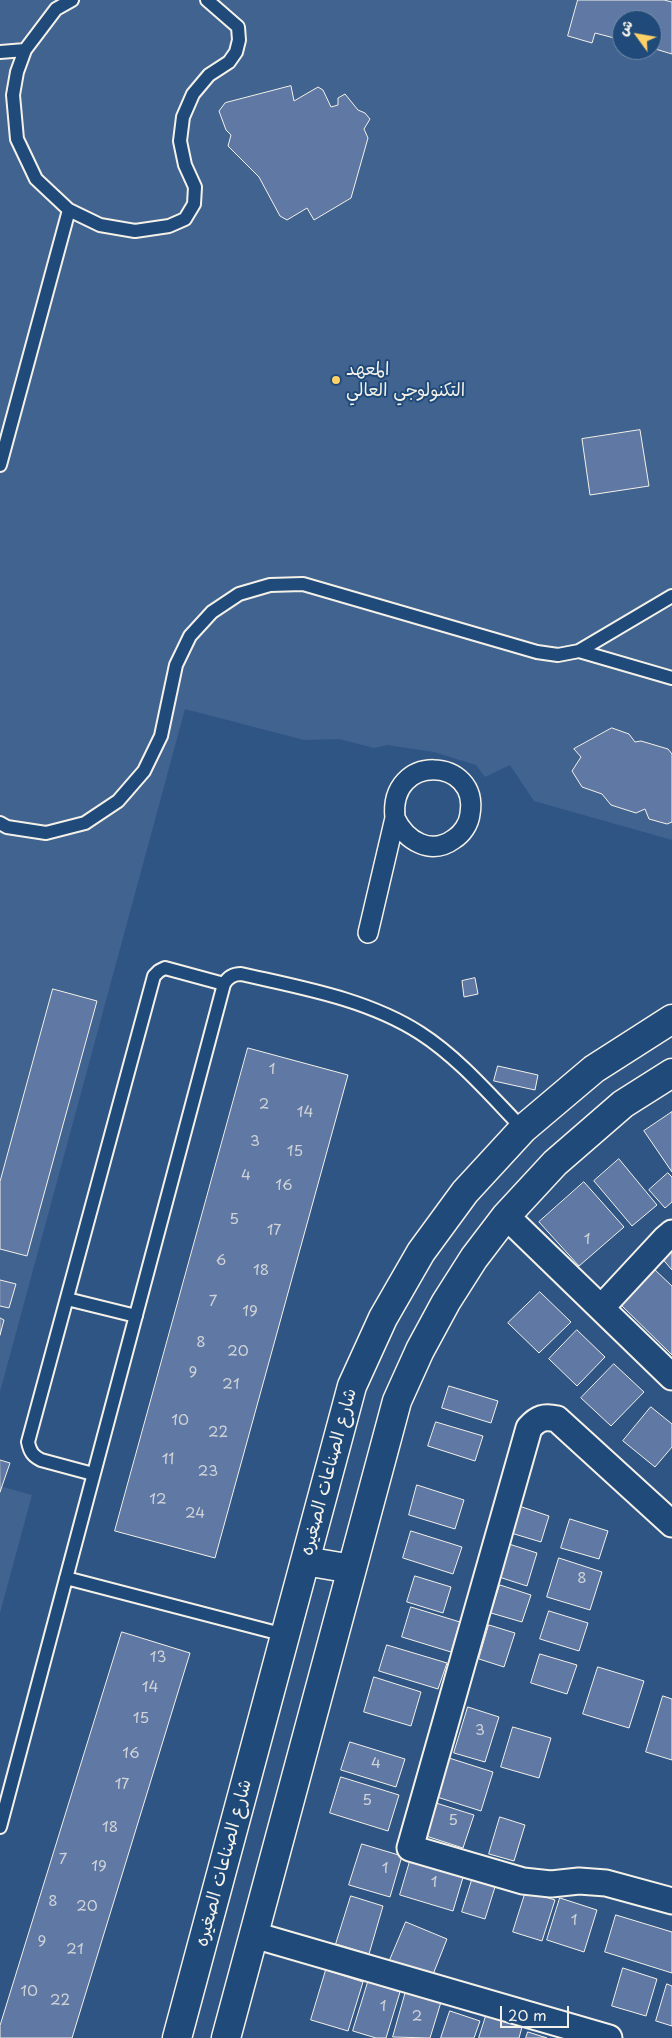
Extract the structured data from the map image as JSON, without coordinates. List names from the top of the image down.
{
  "streets": {
    "street": ["شارع الصناعات الصغيره"]
  },
  "places": ["المعهد التكنولوجي العالي"],
  "house_numbers": [
    "1",
    "2",
    "14",
    "3",
    "15",
    "4",
    "16",
    "5",
    "17",
    "1",
    "6",
    "18",
    "7",
    "19",
    "8",
    "20",
    "9",
    "21",
    "10",
    "22",
    "11",
    "23",
    "12",
    "24",
    "8",
    "13",
    "14",
    "15",
    "3",
    "16",
    "4",
    "17",
    "5",
    "5",
    "18",
    "7",
    "19",
    "1",
    "1",
    "8",
    "20",
    "1",
    "9",
    "21",
    "10",
    "22",
    "1",
    "2"
  ],
  "scale_bar": "20 m",
  "north": "top left"
}
